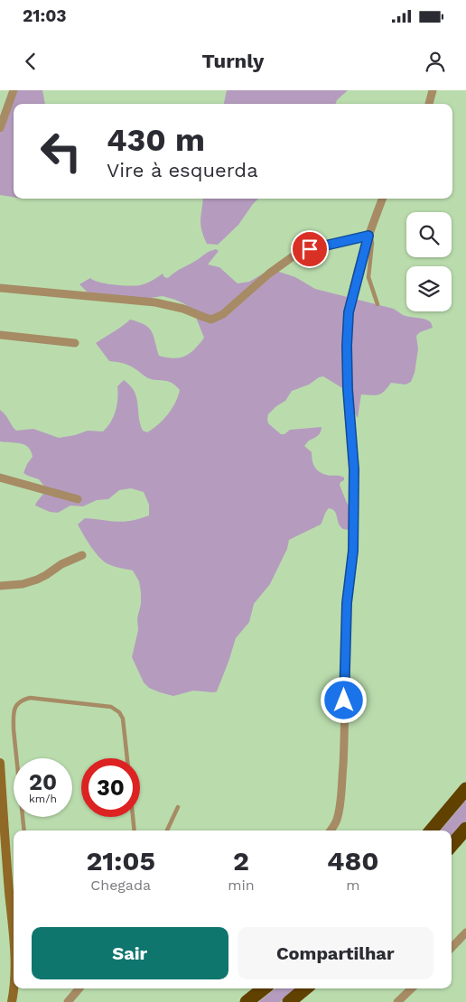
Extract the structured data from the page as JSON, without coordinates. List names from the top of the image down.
{
  "page": {
    "status": "21:03",
    "header": "Turnly",
    "turn": ["430 m", "Vire à esquerda"],
    "speed": "20 km/h",
    "limit": "30",
    "eta": [
      "21:05",
      "Chegada",
      "2",
      "min",
      "480",
      "m"
    ],
    "buttons": ["Sair", "Compartilhar"]
  }
}
